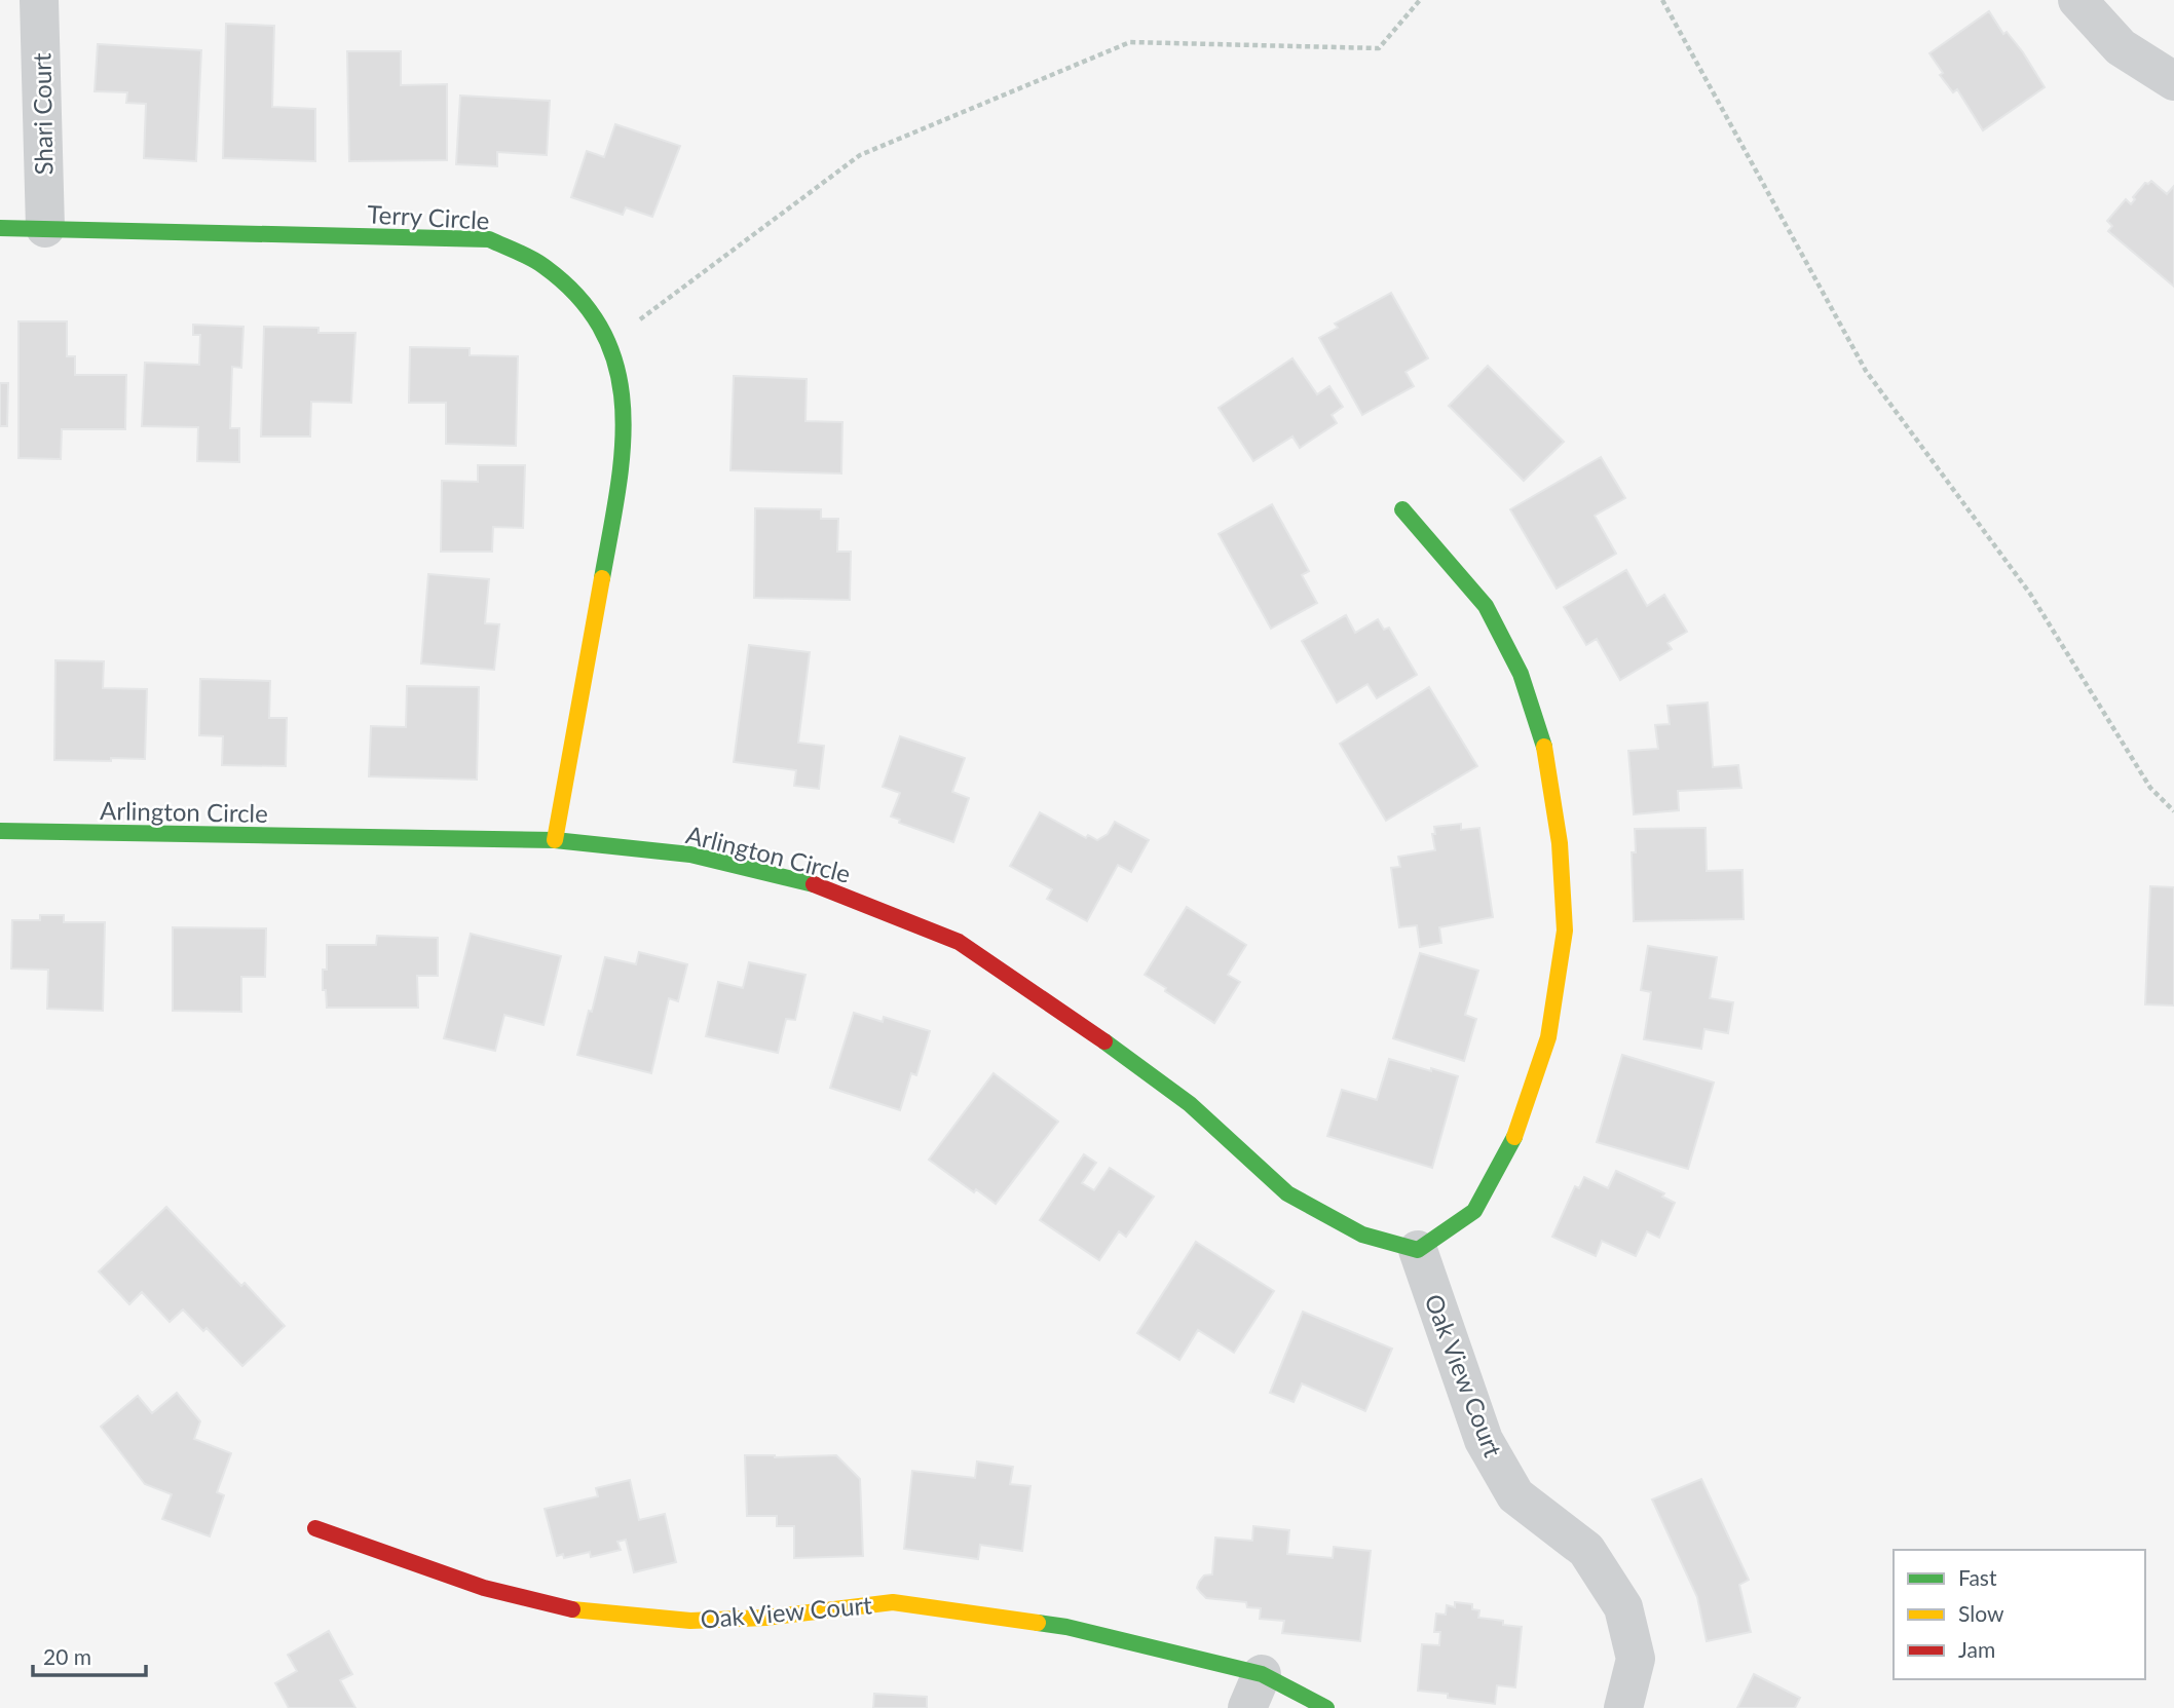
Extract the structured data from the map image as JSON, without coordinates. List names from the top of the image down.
{
  "streets": {
    "street": [
      "Shari Court",
      "Terry Circle",
      "Arlington Circle",
      "Oak View Court"
    ]
  },
  "crossings": [
    ["Shari Court", "Terry Circle"],
    ["Terry Circle", "Arlington Circle"],
    ["Arlington Circle", "Oak View Court"]
  ],
  "legend": ["Fast", "Slow", "Jam"],
  "scale_bar": "20 m"
}
